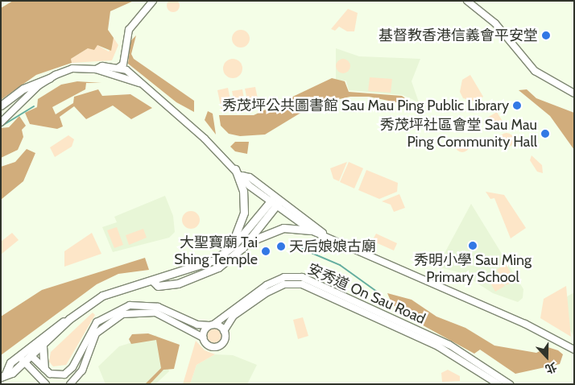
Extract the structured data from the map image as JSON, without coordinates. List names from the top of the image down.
{
  "streets": {
    "main road": ["安秀道 On Sau Road"]
  },
  "places": [
    "基督教香港信義會平安堂",
    "秀茂坪公共圖書館 Sau Mau Ping Public Library",
    "秀茂坪社區會堂 Sau Mau Ping Community Hall",
    "秀明小學 Sau Ming Primary School",
    "天后娘娘古廟",
    "大聖寶廟 Tai Shing Temple"
  ],
  "north": "bottom"
}
